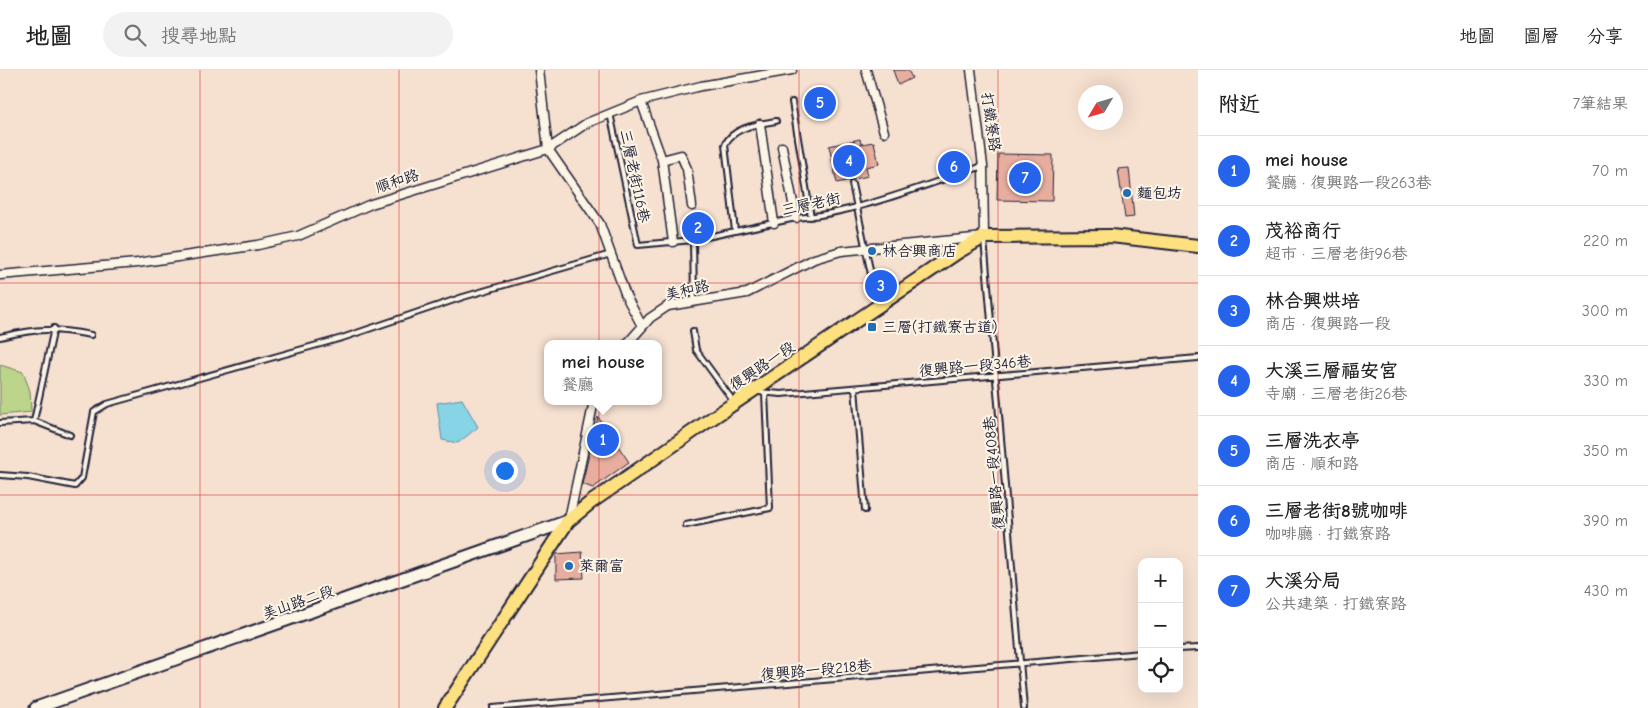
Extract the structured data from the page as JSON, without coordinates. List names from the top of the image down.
{
  "streets": {
    "main road": ["復興路一段"],
    "street": [
      "打鐵寮路",
      "順和路",
      "美和路",
      "美山路二段"
    ],
    "lane": [
      "三層老街116巷",
      "三層老街",
      "復興路一段346巷",
      "復興路一段408巷",
      "復興路一段218巷"
    ]
  },
  "crossings": [
    ["打鐵寮路", "三層老街"],
    ["打鐵寮路", "美和路"],
    ["打鐵寮路", "復興路一段"],
    ["打鐵寮路", "復興路一段408巷"],
    ["三層老街116巷", "順和路"],
    ["三層老街116巷", "三層老街"],
    ["美和路", "復興路一段"],
    ["美和路", "復興路一段408巷"],
    ["復興路一段", "復興路一段346巷"],
    ["復興路一段", "復興路一段408巷"],
    ["復興路一段", "美山路二段"],
    ["復興路一段346巷", "復興路一段408巷"],
    ["復興路一段408巷", "復興路一段218巷"]
  ],
  "places": {
    "other": ["麵包坊", "林合興商店", "萊爾富"],
    "transit": ["三層(打鐵寮古道)"]
  },
  "north": "bottom left",
  "page": {
    "header": "地圖",
    "search": "搜尋地點",
    "nav": ["地圖", "圖層", "分享"],
    "heading": ["附近", "7筆結果"],
    "pins": [
      "5",
      "4",
      "6",
      "7",
      "2",
      "3",
      "1"
    ],
    "list": [
      {
        "mark": "1",
        "name": "mei house",
        "note": "餐廳 · 復興路一段263巷",
        "value": "70 m"
      },
      {
        "mark": "2",
        "name": "茂裕商行",
        "note": "超市 · 三層老街96巷",
        "value": "220 m"
      },
      {
        "mark": "3",
        "name": "林合興烘培",
        "note": "商店 · 復興路一段",
        "value": "300 m"
      },
      {
        "mark": "4",
        "name": "大溪三層福安宮",
        "note": "寺廟 · 三層老街26巷",
        "value": "330 m"
      },
      {
        "mark": "5",
        "name": "三層洗衣亭",
        "note": "商店 · 順和路",
        "value": "350 m"
      },
      {
        "mark": "6",
        "name": "三層老街8號咖啡",
        "note": "咖啡廳 · 打鐵寮路",
        "value": "390 m"
      },
      {
        "mark": "7",
        "name": "大溪分局",
        "note": "公共建築 · 打鐵寮路",
        "value": "430 m"
      }
    ],
    "popup": ["mei house", "餐廳"],
    "map_buttons": ["+", "−"]
  }
}
